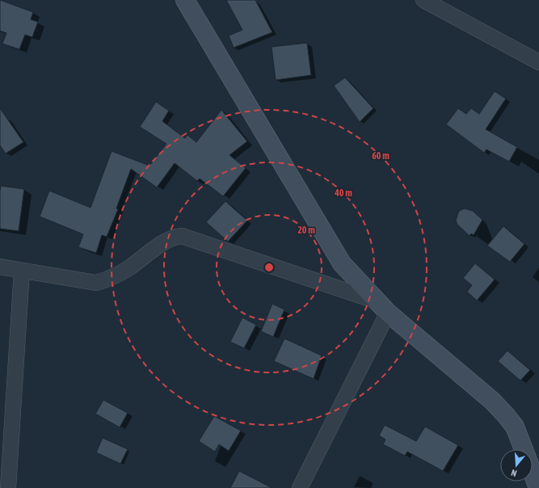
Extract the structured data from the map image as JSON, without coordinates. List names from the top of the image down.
{
  "north": "bottom",
  "rings": ["60 m", "40 m", "20 m"]
}
